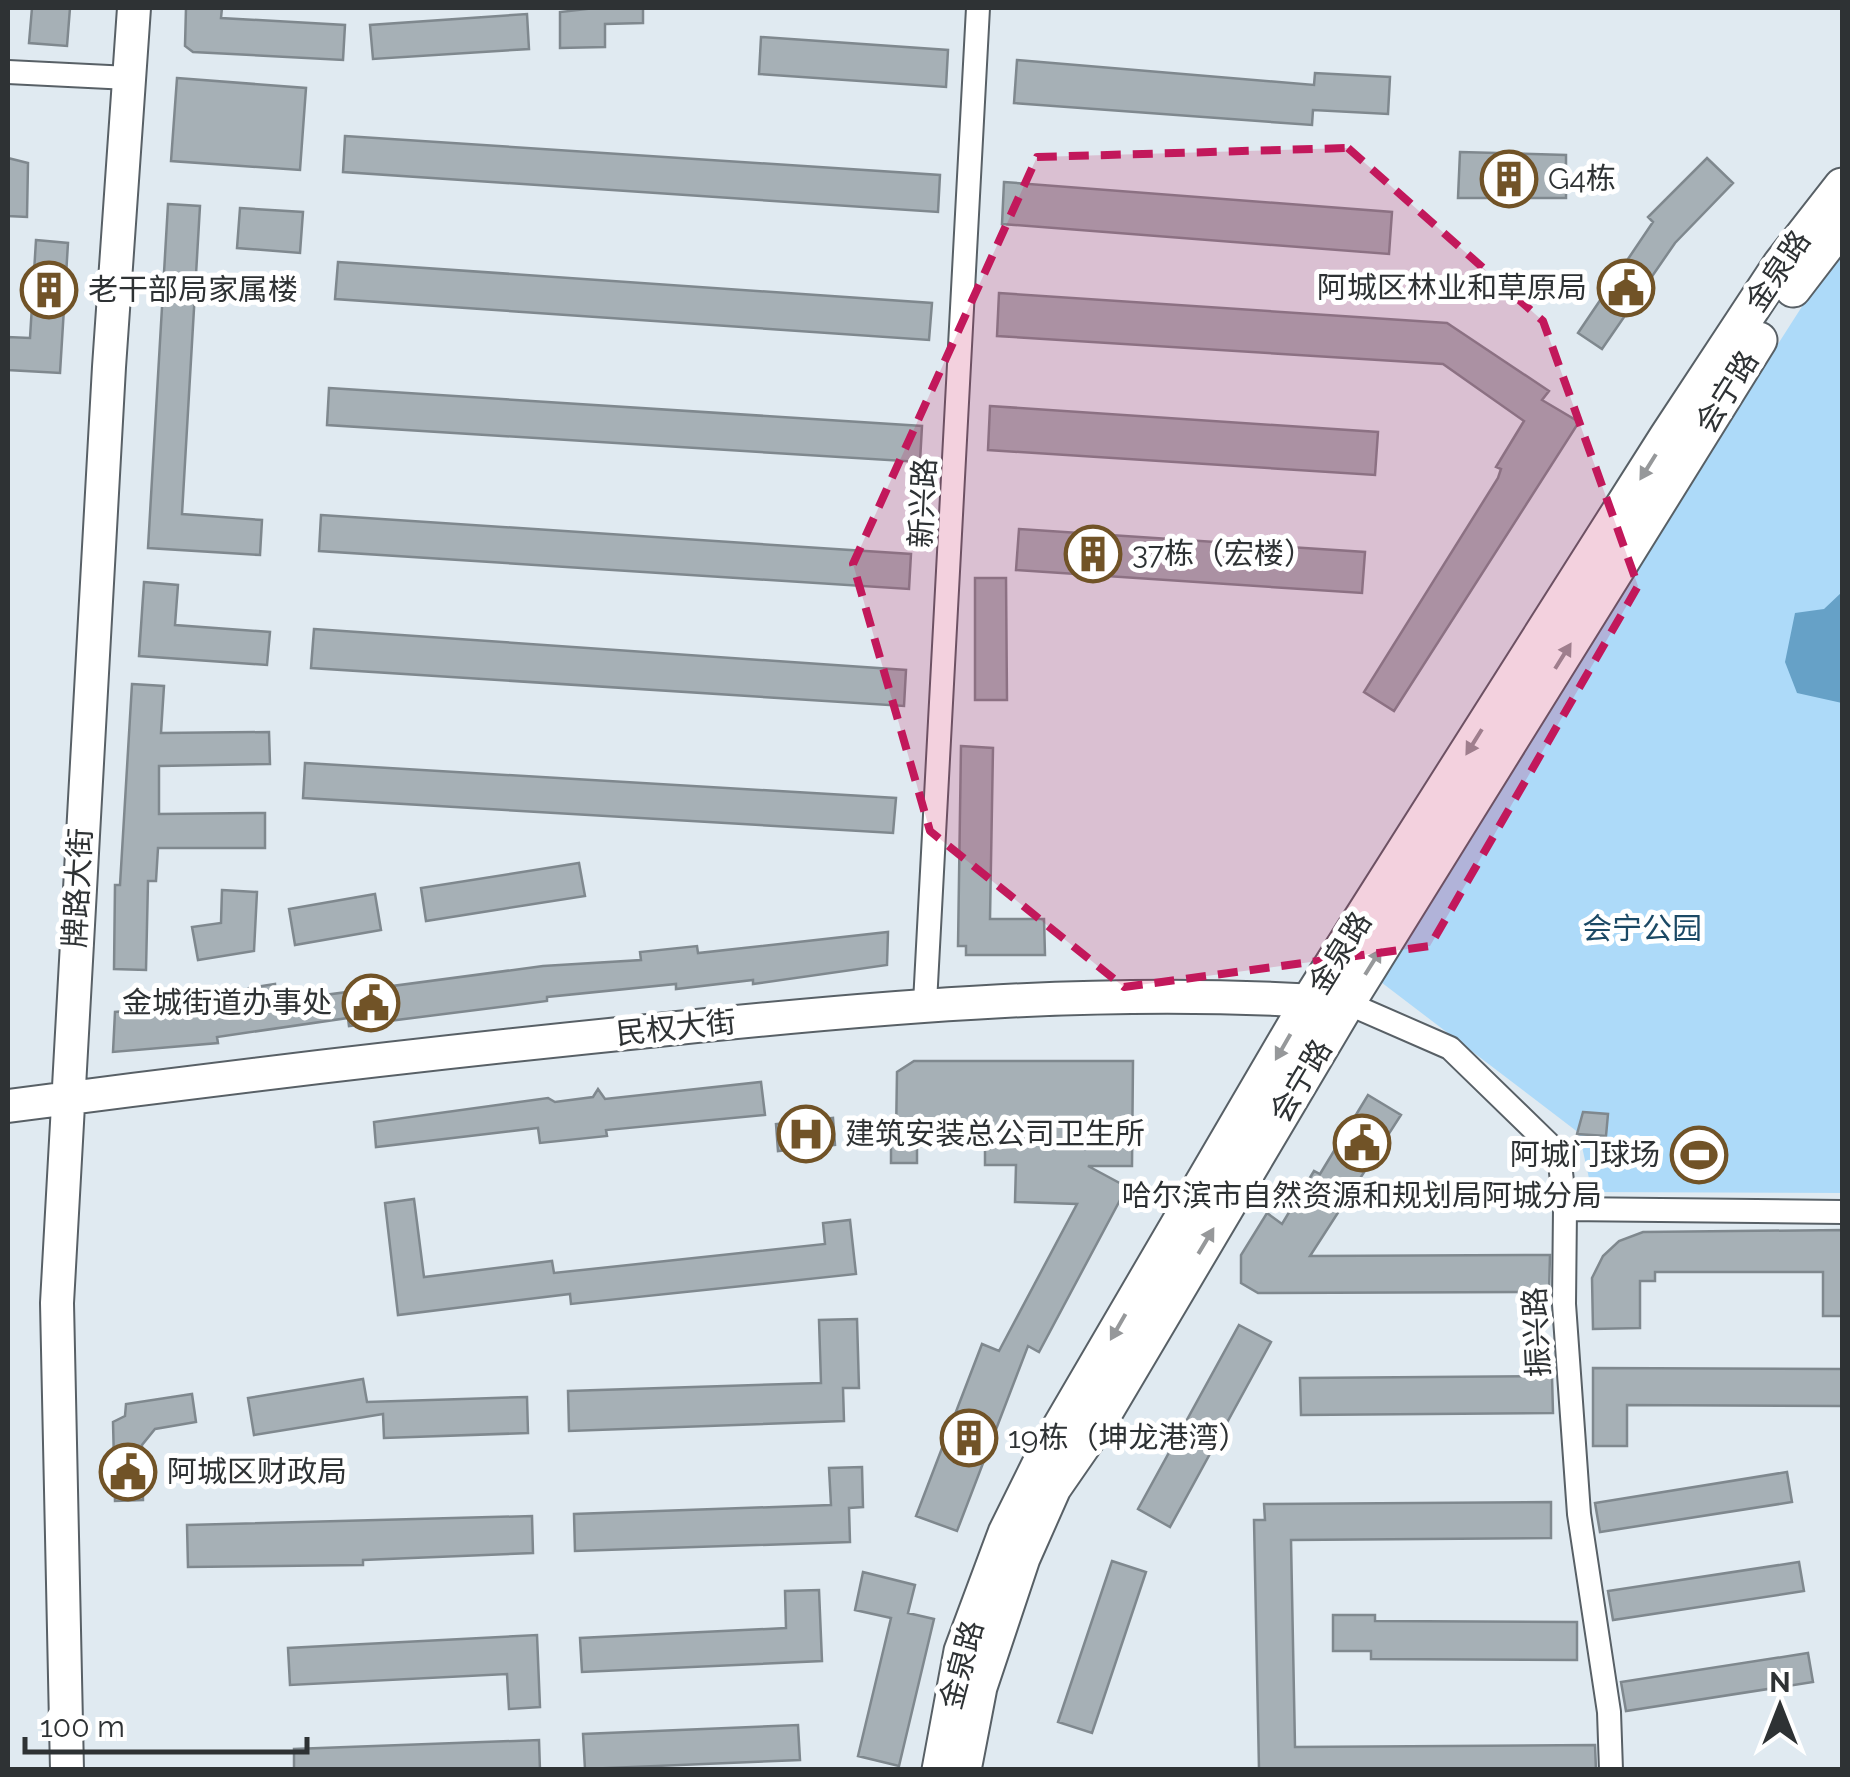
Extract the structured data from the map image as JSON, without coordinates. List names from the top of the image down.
{
  "streets": {
    "main road": ["金泉路", "会宁路"],
    "street": [
      "新兴路",
      "牌路大街",
      "民权大街",
      "振兴路"
    ]
  },
  "crossings": [
    ["金泉路", "民权大街"],
    ["会宁路", "民权大街"],
    ["会宁路", "振兴路"],
    ["新兴路", "民权大街"],
    ["牌路大街", "民权大街"],
    ["民权大街", "振兴路"]
  ],
  "one_way": ["金泉路", "会宁路"],
  "parks": ["会宁公园"],
  "places": {
    "building": [
      "G4栋",
      "老干部局家属楼",
      "37栋（宏楼）",
      "19栋（坤龙港湾）"
    ],
    "public building": [
      "阿城区林业和草原局",
      "金城街道办事处",
      "哈尔滨市自然资源和规划局阿城分局",
      "阿城区财政局"
    ],
    "hospital": ["建筑安装总公司卫生所"],
    "sports": ["阿城门球场"]
  },
  "scale_bar": "100 m",
  "north": "top"
}
